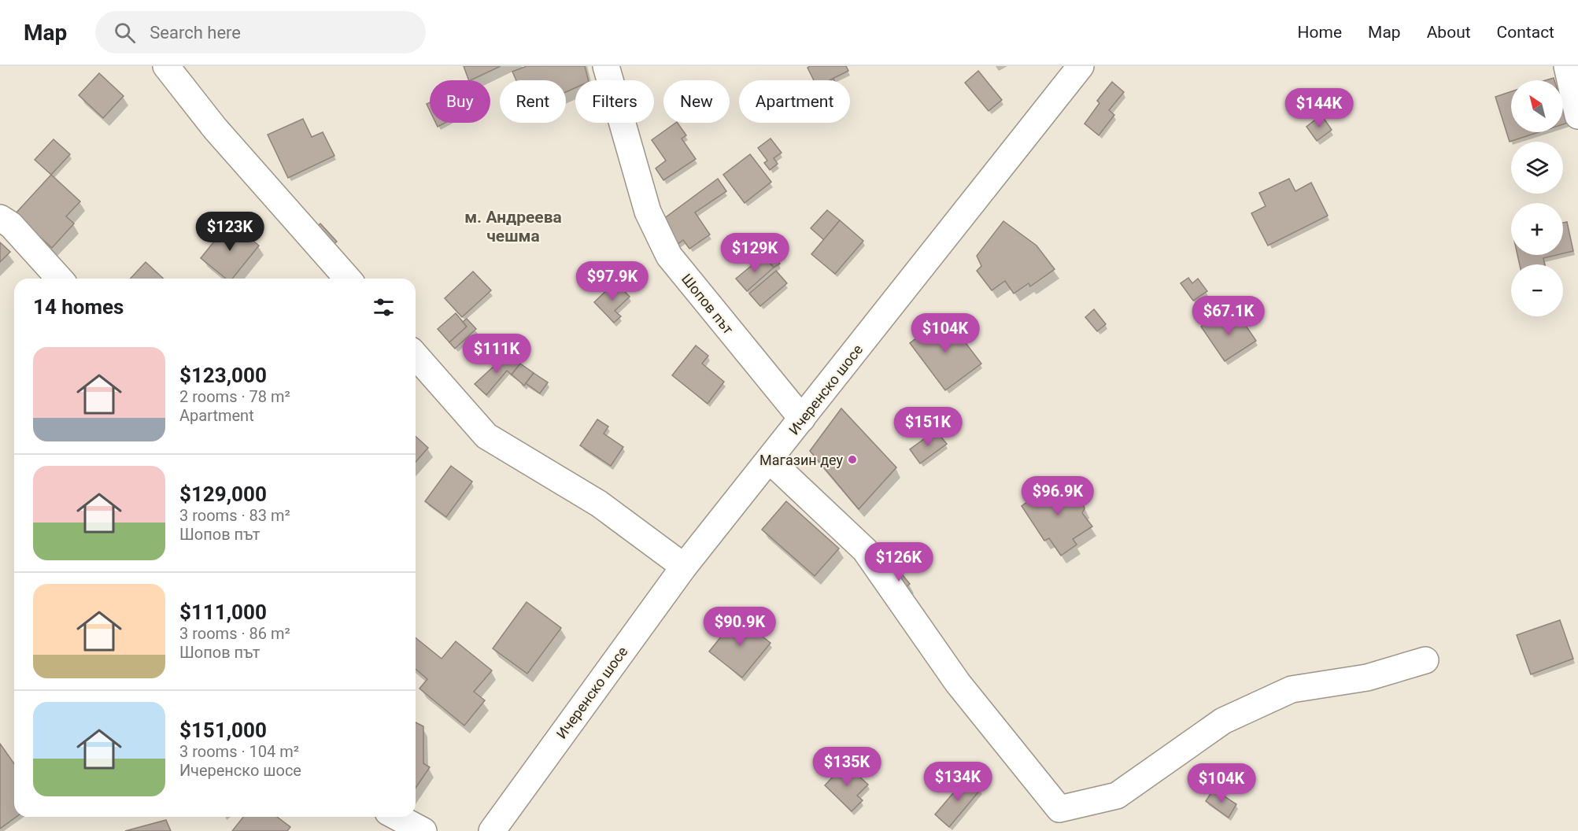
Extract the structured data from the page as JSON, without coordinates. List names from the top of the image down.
{
  "streets": {
    "street": ["Шопов път", "Ичеренско шосе"]
  },
  "crossings": [
    ["Шопов път", "Ичеренско шосе"]
  ],
  "districts": ["м. Андреева чешма"],
  "places": ["Магазин деу"],
  "north": "top left",
  "page": {
    "header": "Map",
    "search": "Search here",
    "nav": [
      "Home",
      "Map",
      "About",
      "Contact"
    ],
    "map_buttons": ["+", "−"],
    "chip": [
      "Buy",
      "Rent",
      "Filters",
      "New",
      "Apartment"
    ],
    "price": [
      "$144K",
      "$123K",
      "$129K",
      "$97.9K",
      "$67.1K",
      "$104K",
      "$111K",
      "$151K",
      "$96.9K",
      "$126K",
      "$90.9K",
      "$135K",
      "$134K",
      "$104K"
    ],
    "heading": "14 homes",
    "list": [
      {
        "name": "$123,000",
        "note": "2 rooms · 78 m² · Apartment"
      },
      {
        "name": "$129,000",
        "note": "3 rooms · 83 m² · Шопов път"
      },
      {
        "name": "$111,000",
        "note": "3 rooms · 86 m² · Шопов път"
      },
      {
        "name": "$151,000",
        "note": "3 rooms · 104 m² · Ичеренско шосе"
      }
    ]
  }
}
